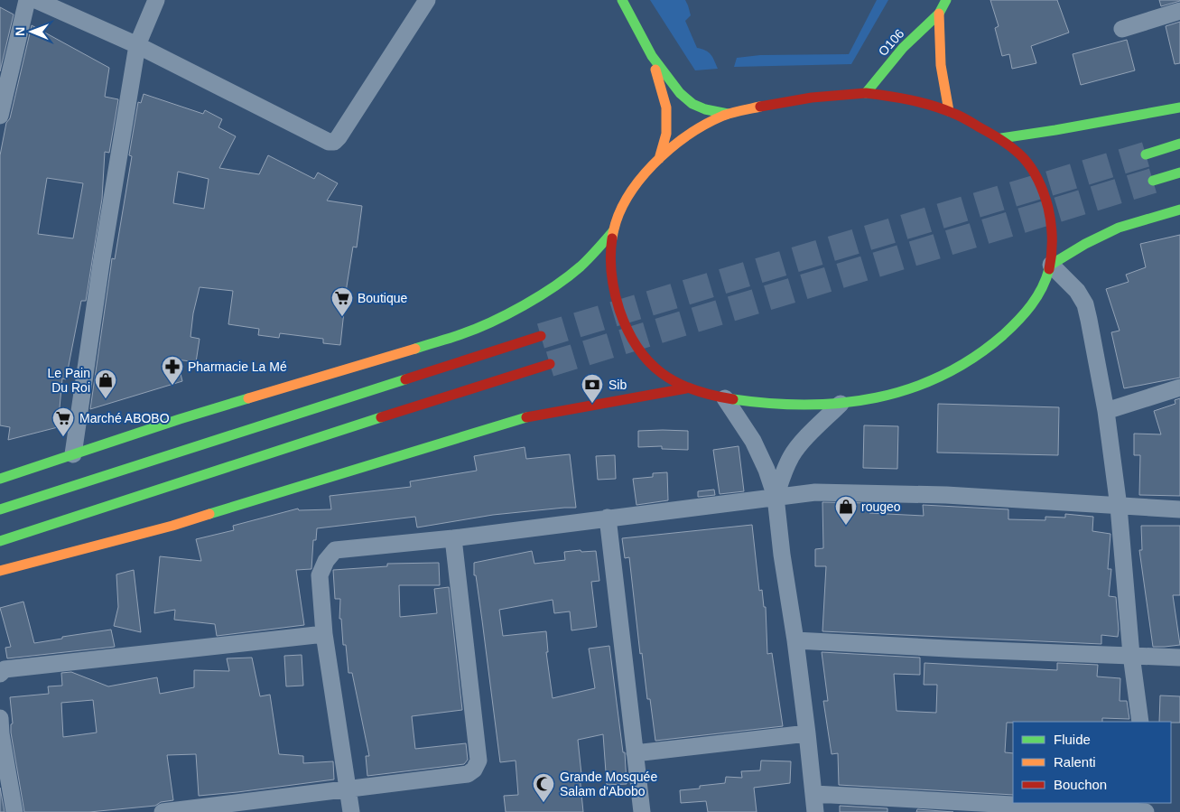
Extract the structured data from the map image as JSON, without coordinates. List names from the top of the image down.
{
  "streets": {
    "main road": ["O106"]
  },
  "places": {
    "supermarket": ["Boutique", "Marché ABOBO"],
    "pharmacy": ["Pharmacie La Mé"],
    "shop": ["Le Pain Du Roi", "rougeo"],
    "bank": ["Sib"],
    "mosque": ["Grande Mosquée Salam d'Abobo"]
  },
  "legend": ["Fluide", "Ralenti", "Bouchon"],
  "north": "left"
}
